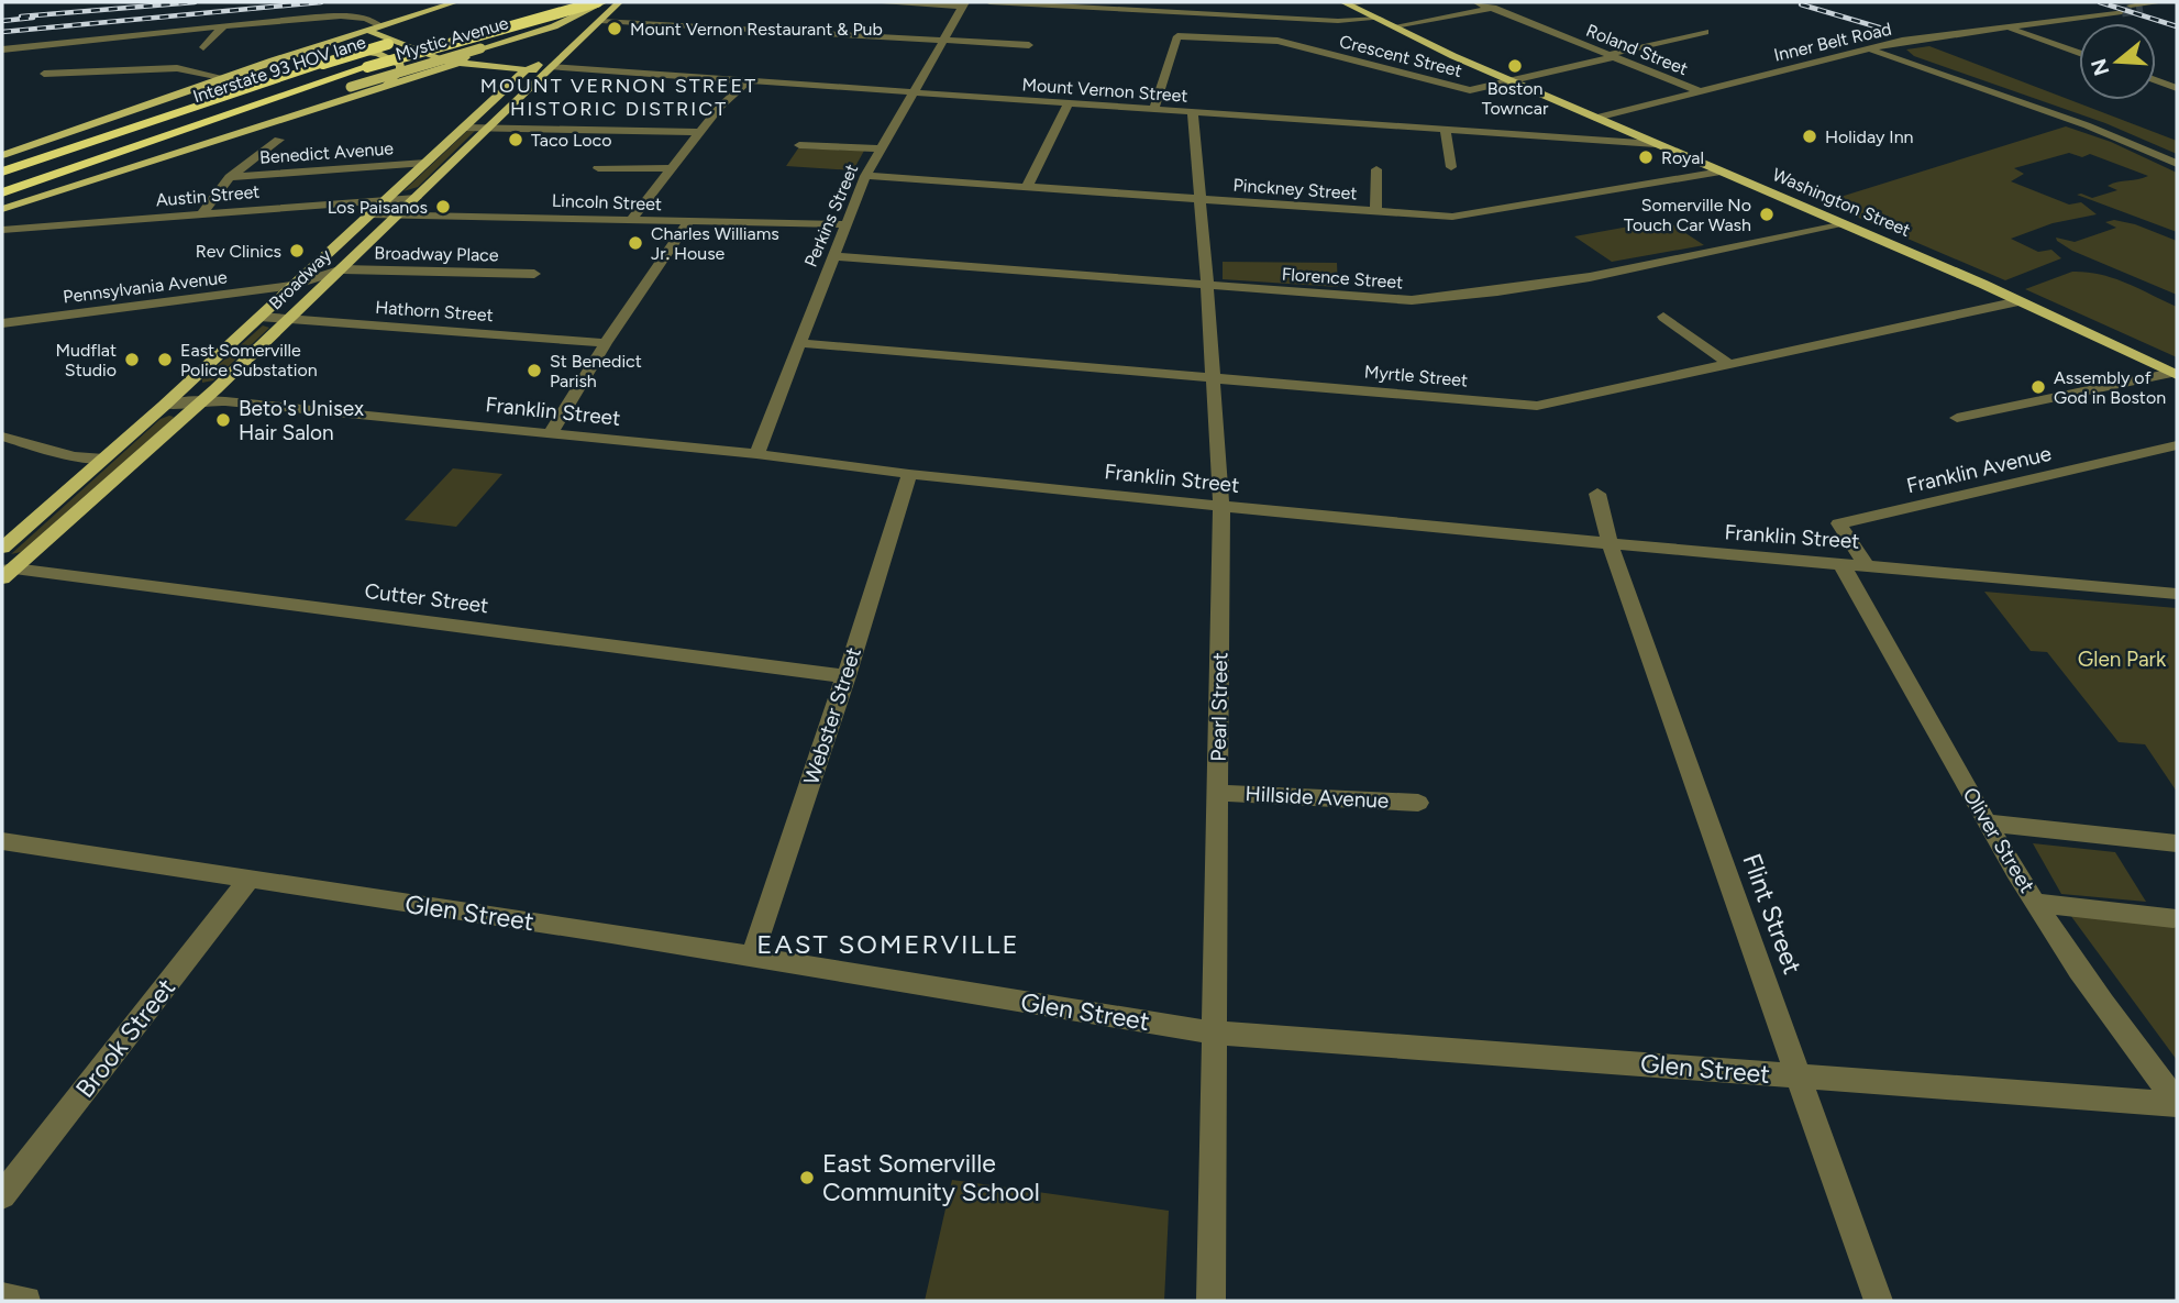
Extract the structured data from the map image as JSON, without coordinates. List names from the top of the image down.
{
  "streets": {
    "highway": ["Interstate 93 HOV lane"],
    "main road": ["Mystic Avenue", "Washington Street", "Broadway"],
    "street": [
      "Inner Belt Road",
      "Roland Street",
      "Crescent Street",
      "Mount Vernon Street",
      "Benedict Avenue",
      "Pinckney Street",
      "Austin Street",
      "Lincoln Street",
      "Perkins Street",
      "Broadway Place",
      "Florence Street",
      "Pennsylvania Avenue",
      "Hathorn Street",
      "Myrtle Street",
      "Franklin Street",
      "Franklin Avenue",
      "Cutter Street",
      "Pearl Street",
      "Webster Street",
      "Hillside Avenue",
      "Oliver Street",
      "Glen Street",
      "Flint Street",
      "Brook Street"
    ]
  },
  "crossings": [
    ["Inner Belt Road", "Roland Street"],
    ["Inner Belt Road", "Washington Street"],
    ["Roland Street", "Crescent Street"],
    ["Crescent Street", "Mount Vernon Street"],
    ["Crescent Street", "Washington Street"],
    ["Mount Vernon Street", "Washington Street"],
    ["Mount Vernon Street", "Perkins Street"],
    ["Mount Vernon Street", "Broadway"],
    ["Mount Vernon Street", "Pearl Street"],
    ["Benedict Avenue", "Broadway"],
    ["Pinckney Street", "Washington Street"],
    ["Pinckney Street", "Perkins Street"],
    ["Pinckney Street", "Pearl Street"],
    ["Austin Street", "Broadway"],
    ["Lincoln Street", "Perkins Street"],
    ["Lincoln Street", "Broadway"],
    ["Washington Street", "Florence Street"],
    ["Washington Street", "Myrtle Street"],
    ["Perkins Street", "Florence Street"],
    ["Perkins Street", "Myrtle Street"],
    ["Perkins Street", "Franklin Street"],
    ["Broadway Place", "Broadway"],
    ["Broadway Place", "Pennsylvania Avenue"],
    ["Florence Street", "Pearl Street"],
    ["Broadway", "Pennsylvania Avenue"],
    ["Broadway", "Hathorn Street"],
    ["Broadway", "Franklin Street"],
    ["Broadway", "Cutter Street"],
    ["Myrtle Street", "Pearl Street"],
    ["Franklin Street", "Franklin Avenue"],
    ["Franklin Street", "Pearl Street"],
    ["Franklin Street", "Webster Street"],
    ["Franklin Street", "Oliver Street"],
    ["Franklin Street", "Flint Street"],
    ["Cutter Street", "Webster Street"],
    ["Pearl Street", "Hillside Avenue"],
    ["Pearl Street", "Glen Street"],
    ["Webster Street", "Glen Street"],
    ["Oliver Street", "Glen Street"],
    ["Glen Street", "Flint Street"],
    ["Glen Street", "Brook Street"]
  ],
  "districts": ["MOUNT VERNON STREET HISTORIC DISTRICT", "EAST SOMERVILLE"],
  "parks": ["Glen Park"],
  "places": [
    "Mount Vernon Restaurant & Pub",
    "Boston Towncar",
    "Holiday Inn",
    "Taco Loco",
    "Royal",
    "Los Paisanos",
    "Somerville No Touch Car Wash",
    "Charles Williams Jr. House",
    "Rev Clinics",
    "Mudflat Studio",
    "East Somerville Police Substation",
    "St Benedict Parish",
    "Assembly of God in Boston",
    "Beto's Unisex Hair Salon",
    "East Somerville Community School"
  ],
  "north": "left"
}
